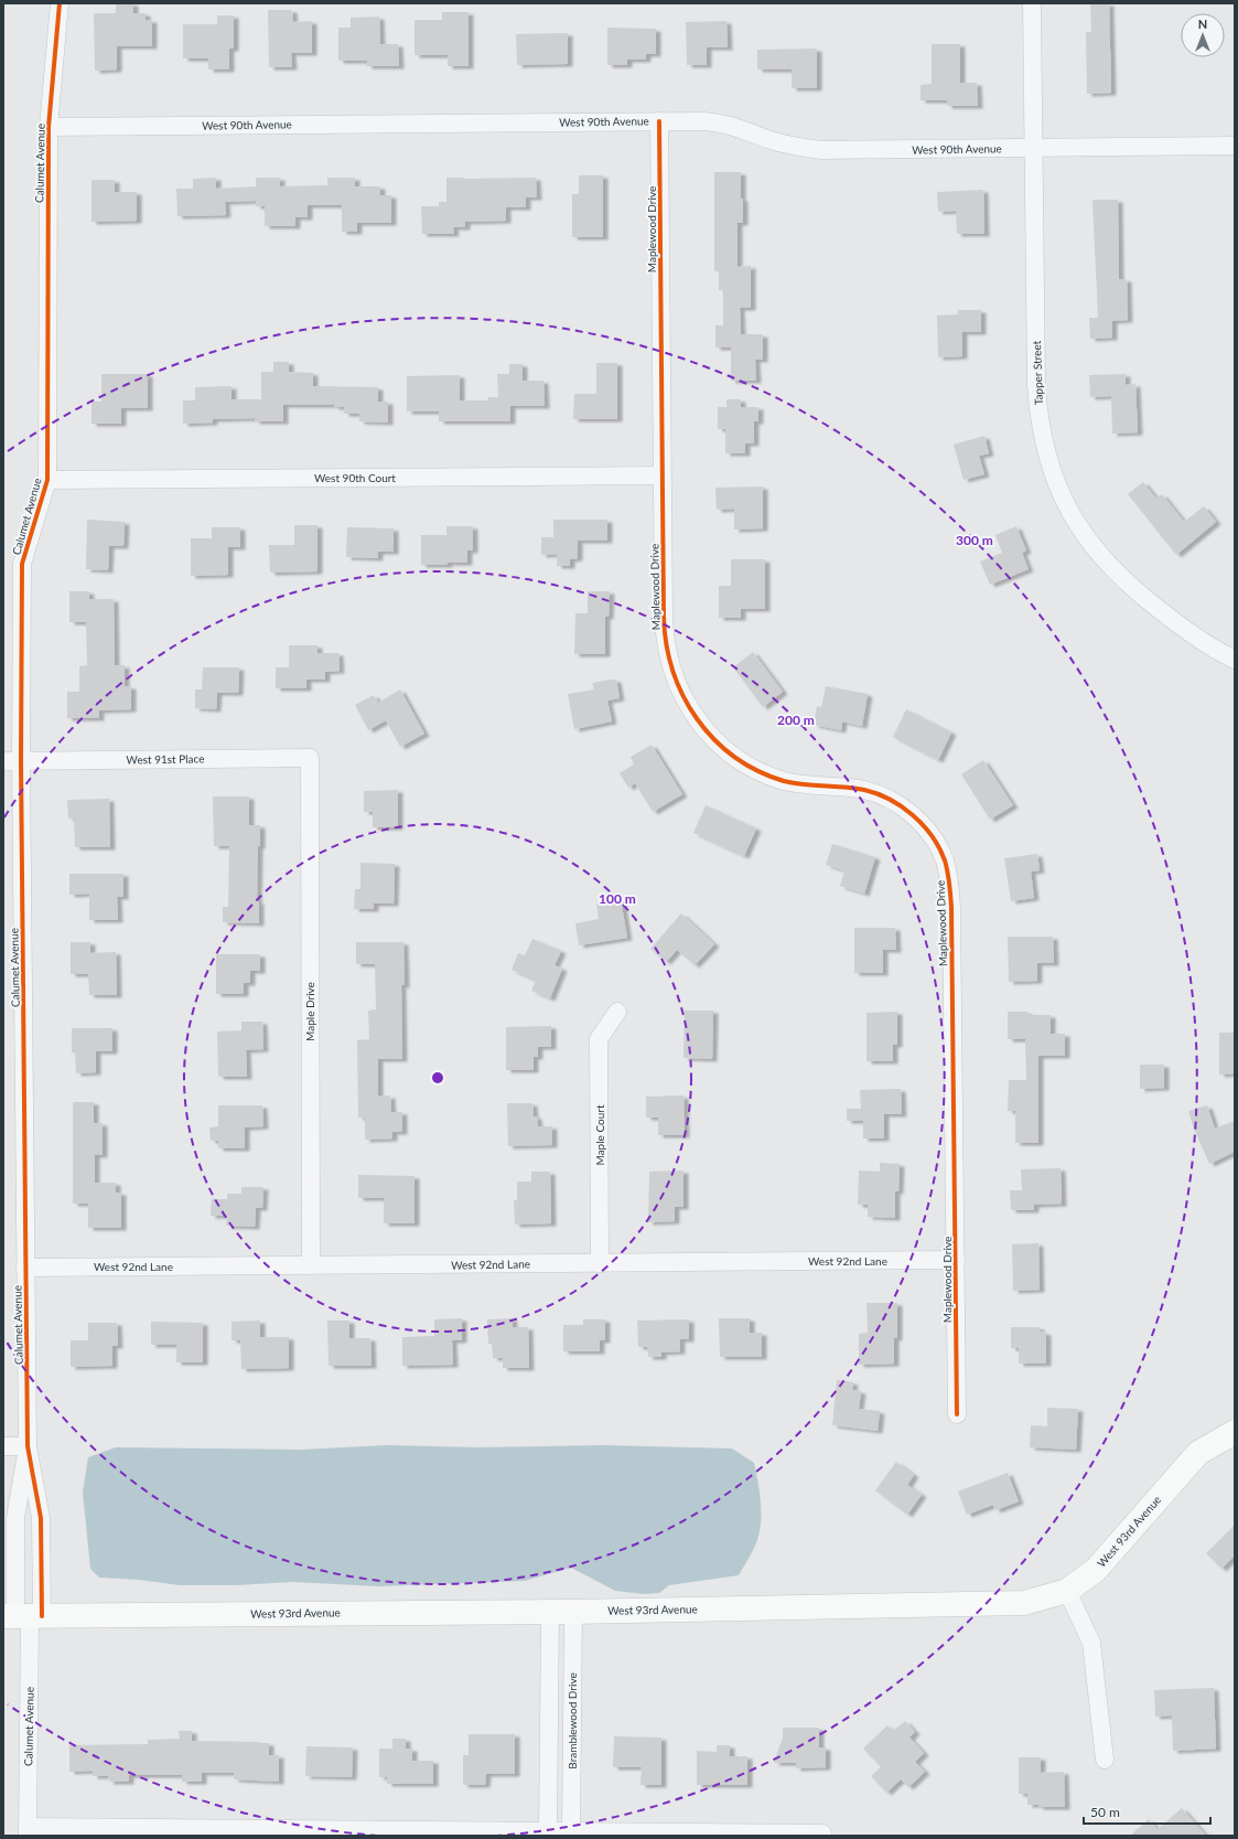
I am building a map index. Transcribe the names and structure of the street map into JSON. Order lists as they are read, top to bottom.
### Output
{
  "streets": {
    "street": [
      "West 90th Avenue",
      "Calumet Avenue",
      "Maplewood Drive",
      "Tapper Street",
      "West 90th Court",
      "West 91st Place",
      "Maple Drive",
      "Maple Court",
      "West 92nd Lane",
      "West 93rd Avenue",
      "Bramblewood Drive"
    ]
  },
  "crossings": [
    ["West 90th Avenue", "Calumet Avenue"],
    ["West 90th Avenue", "Maplewood Drive"],
    ["West 90th Avenue", "Tapper Street"],
    ["Calumet Avenue", "West 90th Court"],
    ["Calumet Avenue", "West 91st Place"],
    ["Calumet Avenue", "West 92nd Lane"],
    ["Calumet Avenue", "West 93rd Avenue"],
    ["Maplewood Drive", "West 90th Court"],
    ["Maplewood Drive", "West 92nd Lane"],
    ["West 91st Place", "Maple Drive"],
    ["Maple Drive", "West 92nd Lane"],
    ["Maple Court", "West 92nd Lane"],
    ["West 93rd Avenue", "Bramblewood Drive"]
  ],
  "scale_bar": "50 m",
  "north": "top",
  "rings": ["300 m", "200 m", "100 m"]
}
